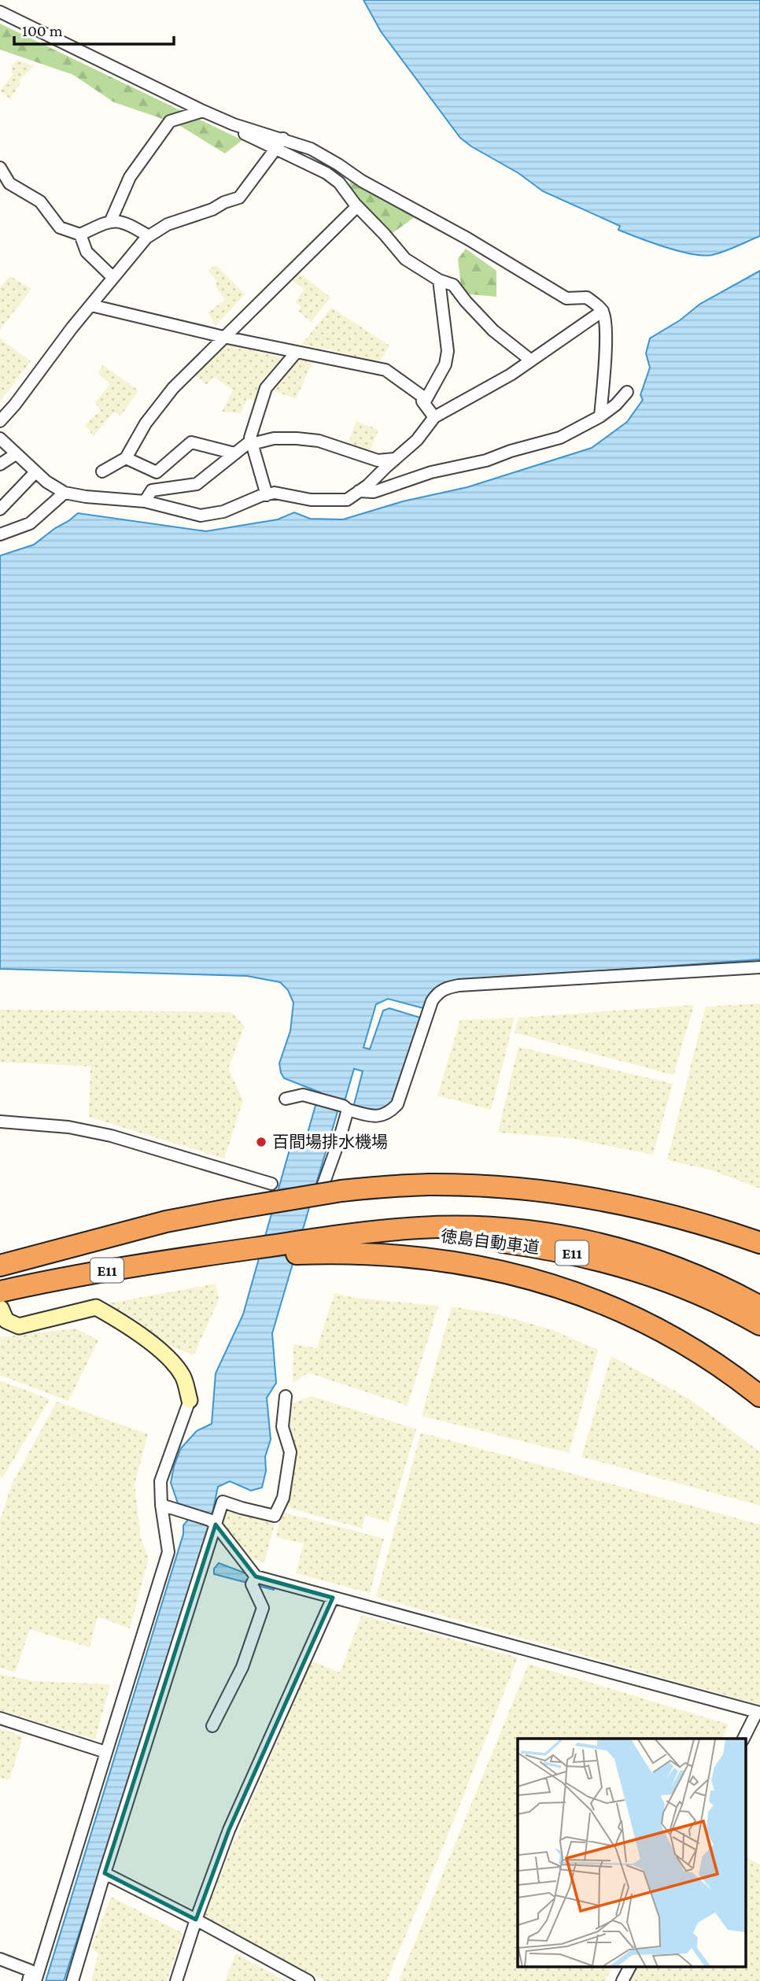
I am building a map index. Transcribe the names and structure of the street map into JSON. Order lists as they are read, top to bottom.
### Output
{
  "streets": {
    "highway": ["徳島自動車道", "E11"]
  },
  "places": ["百間場排水機場"],
  "scale_bar": "100 m"
}
